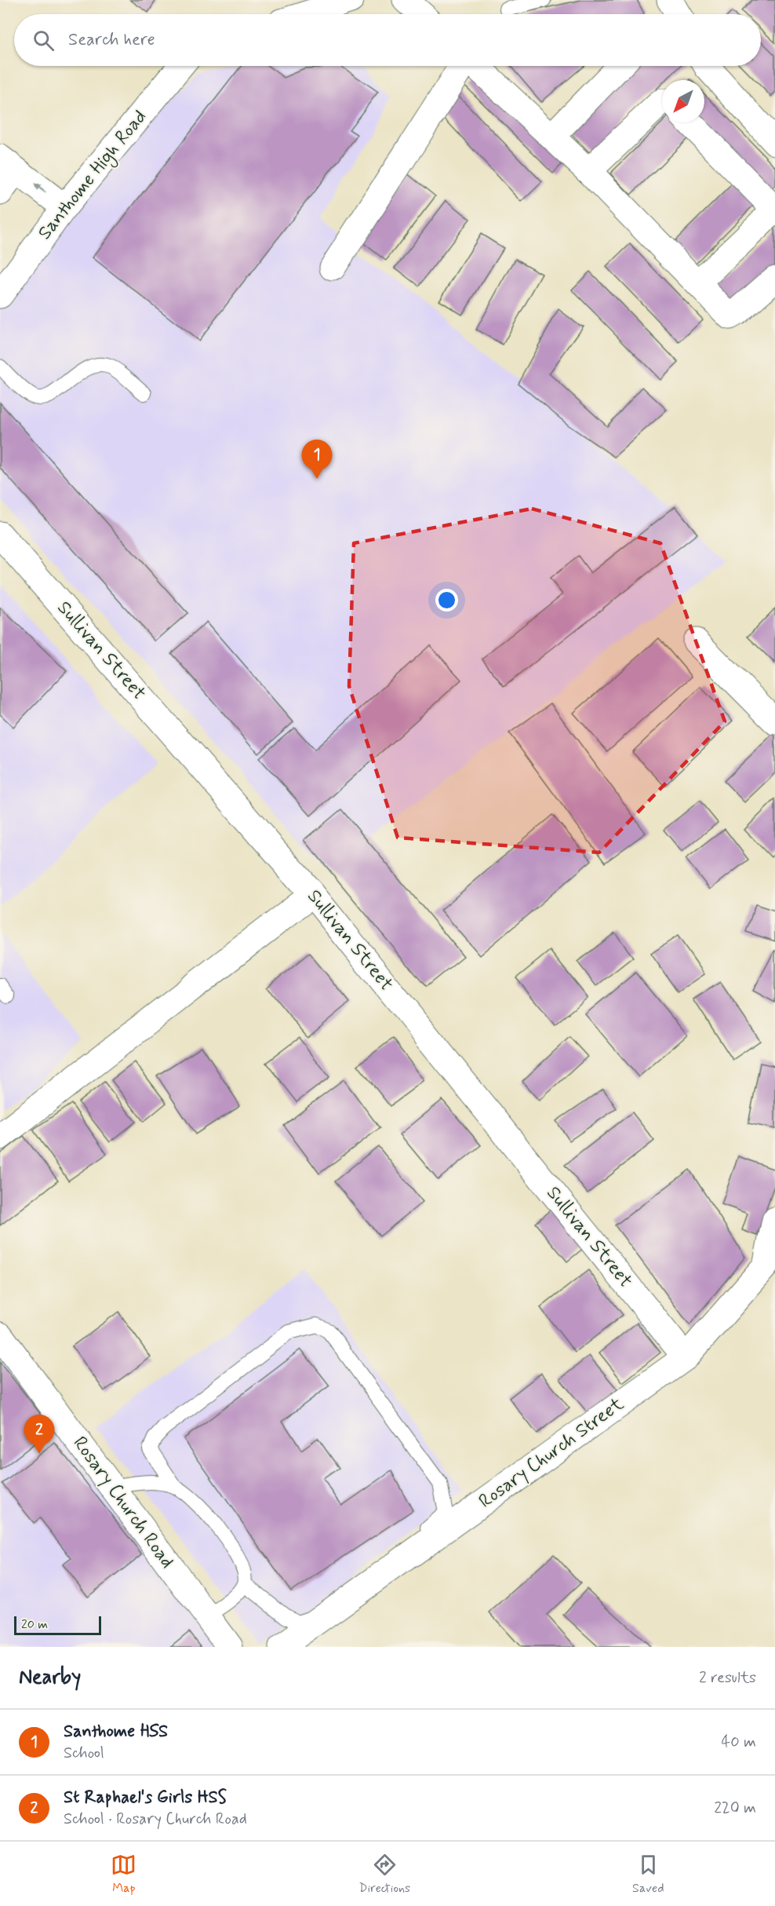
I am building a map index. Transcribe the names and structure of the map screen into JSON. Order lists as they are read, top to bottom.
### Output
{
  "streets": {
    "street": [
      "Santhome High Road",
      "Sullivan Street",
      "Rosary Church Street",
      "Rosary Church Road"
    ]
  },
  "crossings": [
    ["Sullivan Street", "Rosary Church Street"]
  ],
  "scale_bar": "20 m",
  "north": "bottom left",
  "page": {
    "search": "Search here",
    "pins": ["1", "2"],
    "scale": "20 m",
    "heading": ["Nearby", "2 results"],
    "list": [
      {
        "mark": "1",
        "name": "Santhome HSS",
        "note": "School",
        "value": "40 m"
      },
      {
        "mark": "2",
        "name": "St Raphael's Girls HSS",
        "note": "School · Rosary Church Road",
        "value": "220 m"
      }
    ],
    "nav": ["Map", "Directions", "Saved"]
  }
}
